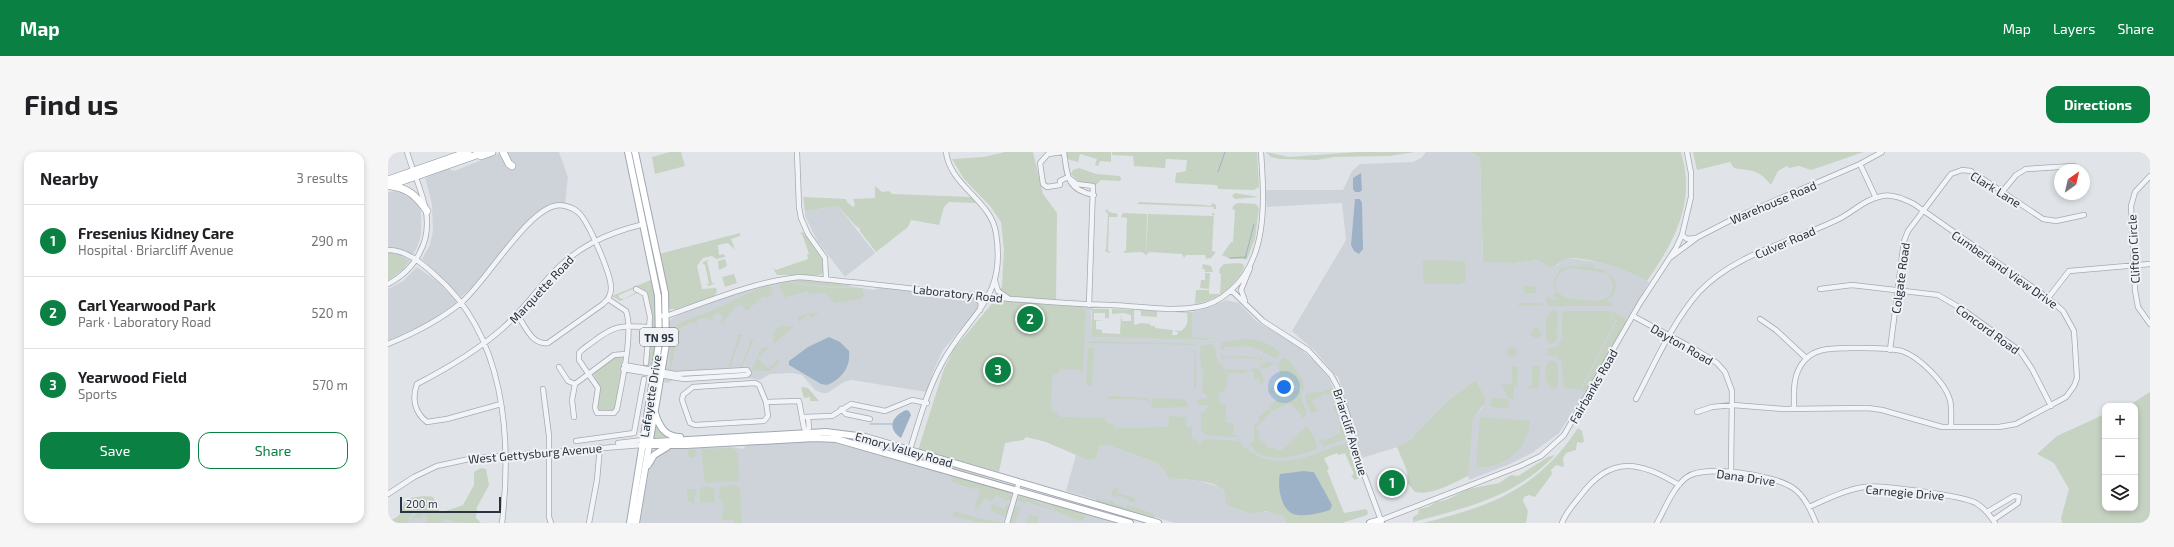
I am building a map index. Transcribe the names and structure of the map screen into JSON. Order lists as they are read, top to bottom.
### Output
{
  "streets": {
    "main road": ["TN 95", "Lafayette Drive", "Emory Valley Road"],
    "street": [
      "Clark Lane",
      "Warehouse Road",
      "Culver Road",
      "Clifton Circle",
      "Cumberland View Drive",
      "Colgate Road",
      "Marquette Road",
      "Laboratory Road",
      "Concord Road",
      "Dayton Road",
      "Fairbanks Road",
      "Briarcliff Avenue",
      "West Gettysburg Avenue",
      "Dana Drive",
      "Carnegie Drive"
    ]
  },
  "crossings": [
    ["Clark Lane", "Culver Road"],
    ["Clark Lane", "Cumberland View Drive"],
    ["Clark Lane", "Colgate Road"],
    ["Warehouse Road", "Fairbanks Road"],
    ["Culver Road", "Cumberland View Drive"],
    ["Culver Road", "Colgate Road"],
    ["Culver Road", "Dayton Road"],
    ["Cumberland View Drive", "Colgate Road"],
    ["Cumberland View Drive", "Concord Road"],
    ["Cumberland View Drive", "Dayton Road"],
    ["Colgate Road", "Concord Road"],
    ["Marquette Road", "Lafayette Drive"],
    ["Laboratory Road", "Lafayette Drive"],
    ["Laboratory Road", "Briarcliff Avenue"],
    ["Dayton Road", "Fairbanks Road"],
    ["Dayton Road", "Dana Drive"],
    ["Fairbanks Road", "Briarcliff Avenue"],
    ["Lafayette Drive", "Emory Valley Road"],
    ["Lafayette Drive", "West Gettysburg Avenue"],
    ["Emory Valley Road", "West Gettysburg Avenue"],
    ["Dana Drive", "Carnegie Drive"]
  ],
  "scale_bar": "200 m",
  "north": "top right",
  "page": {
    "header": "Map",
    "nav": ["Map", "Layers", "Share"],
    "buttons": [
      "Directions",
      ["Save", "Share"]
    ],
    "title": "Find us",
    "heading": ["Nearby", "3 results"],
    "list": [
      {
        "mark": "1",
        "name": "Fresenius Kidney Care",
        "note": "Hospital · Briarcliff Avenue",
        "value": "290 m"
      },
      {
        "mark": "2",
        "name": "Carl Yearwood Park",
        "note": "Park · Laboratory Road",
        "value": "520 m"
      },
      {
        "mark": "3",
        "name": "Yearwood Field",
        "note": "Sports",
        "value": "570 m"
      }
    ],
    "pins": ["2", "3", "1"],
    "map_buttons": ["+", "−"],
    "scale": "200 m"
  }
}
